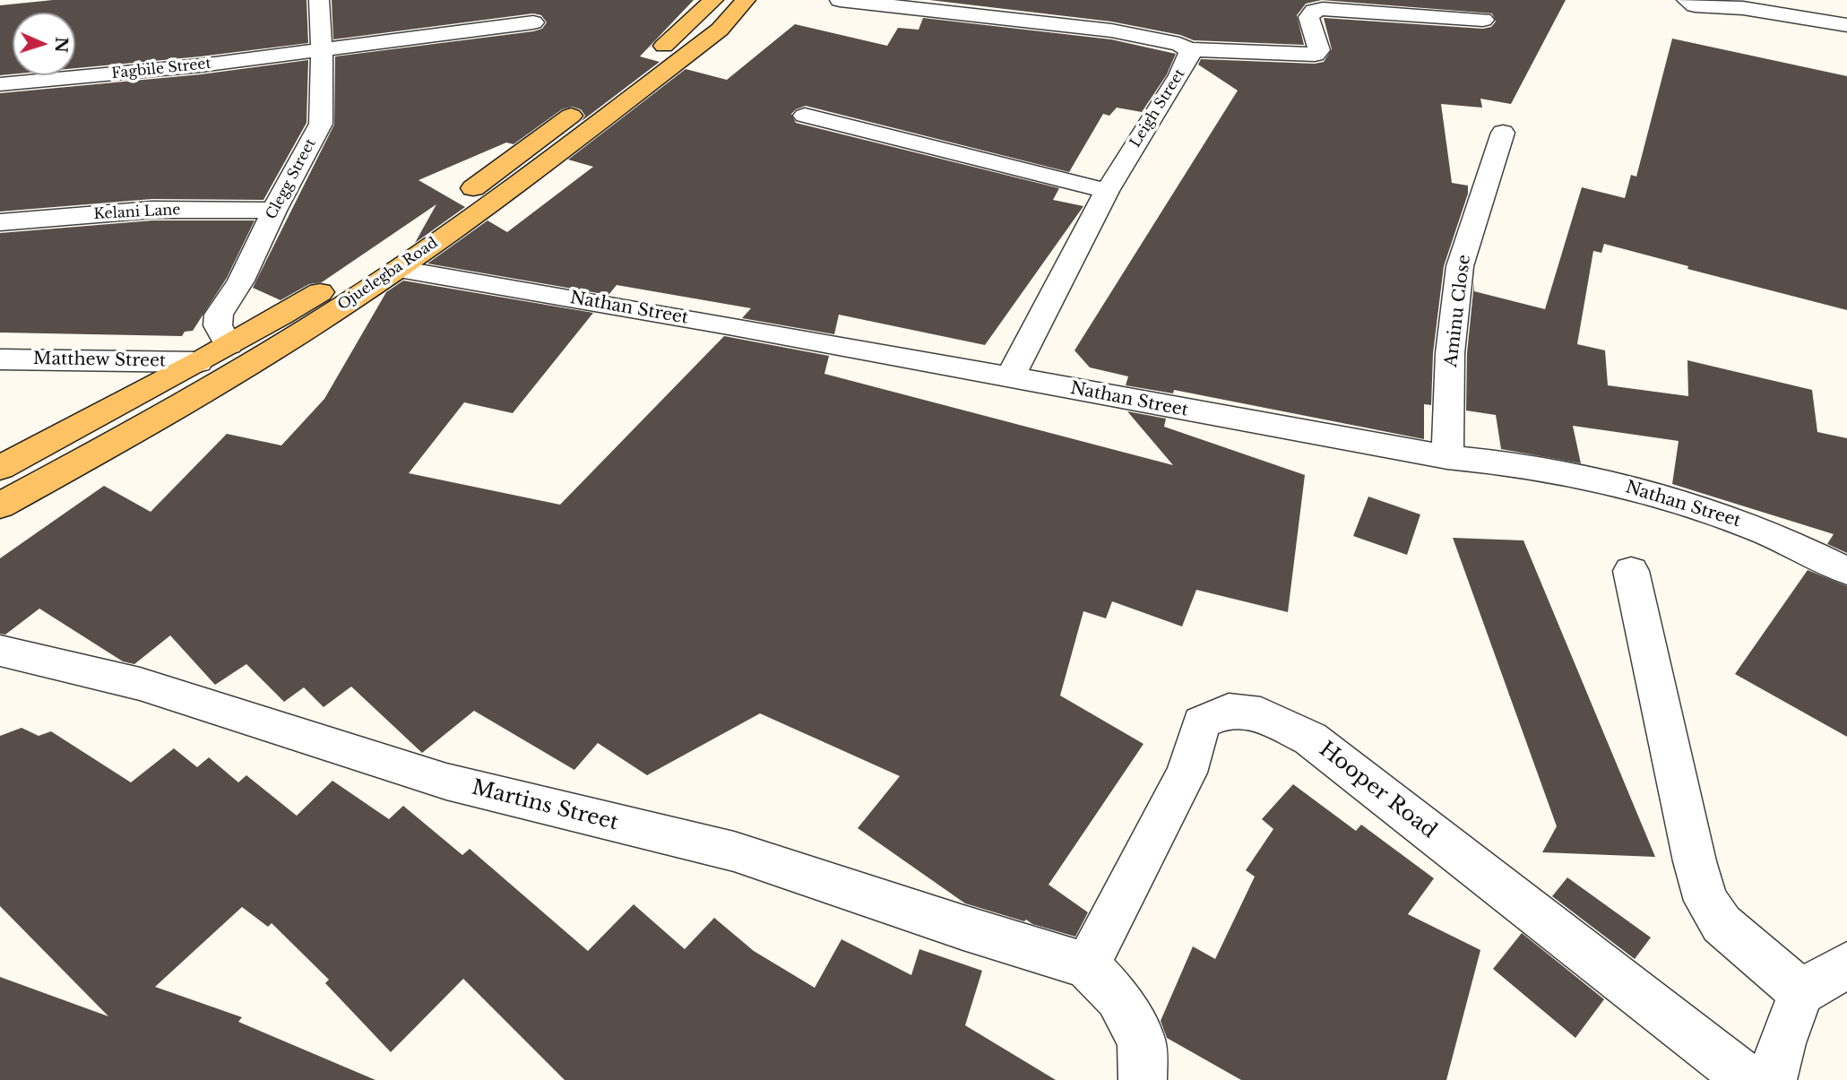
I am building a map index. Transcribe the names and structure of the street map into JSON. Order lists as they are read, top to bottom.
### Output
{
  "streets": {
    "main road": ["Ojuelegba Road"],
    "street": [
      "Fagbile Street",
      "Leigh Street",
      "Clegg Street",
      "Kelani Lane",
      "Nathan Street",
      "Aminu Close",
      "Matthew Street",
      "Hooper Road",
      "Martins Street"
    ]
  },
  "crossings": [
    ["Fagbile Street", "Clegg Street"],
    ["Leigh Street", "Nathan Street"],
    ["Clegg Street", "Kelani Lane"],
    ["Clegg Street", "Ojuelegba Road"],
    ["Ojuelegba Road", "Nathan Street"],
    ["Ojuelegba Road", "Matthew Street"],
    ["Nathan Street", "Aminu Close"],
    ["Hooper Road", "Martins Street"]
  ],
  "north": "right"
}
